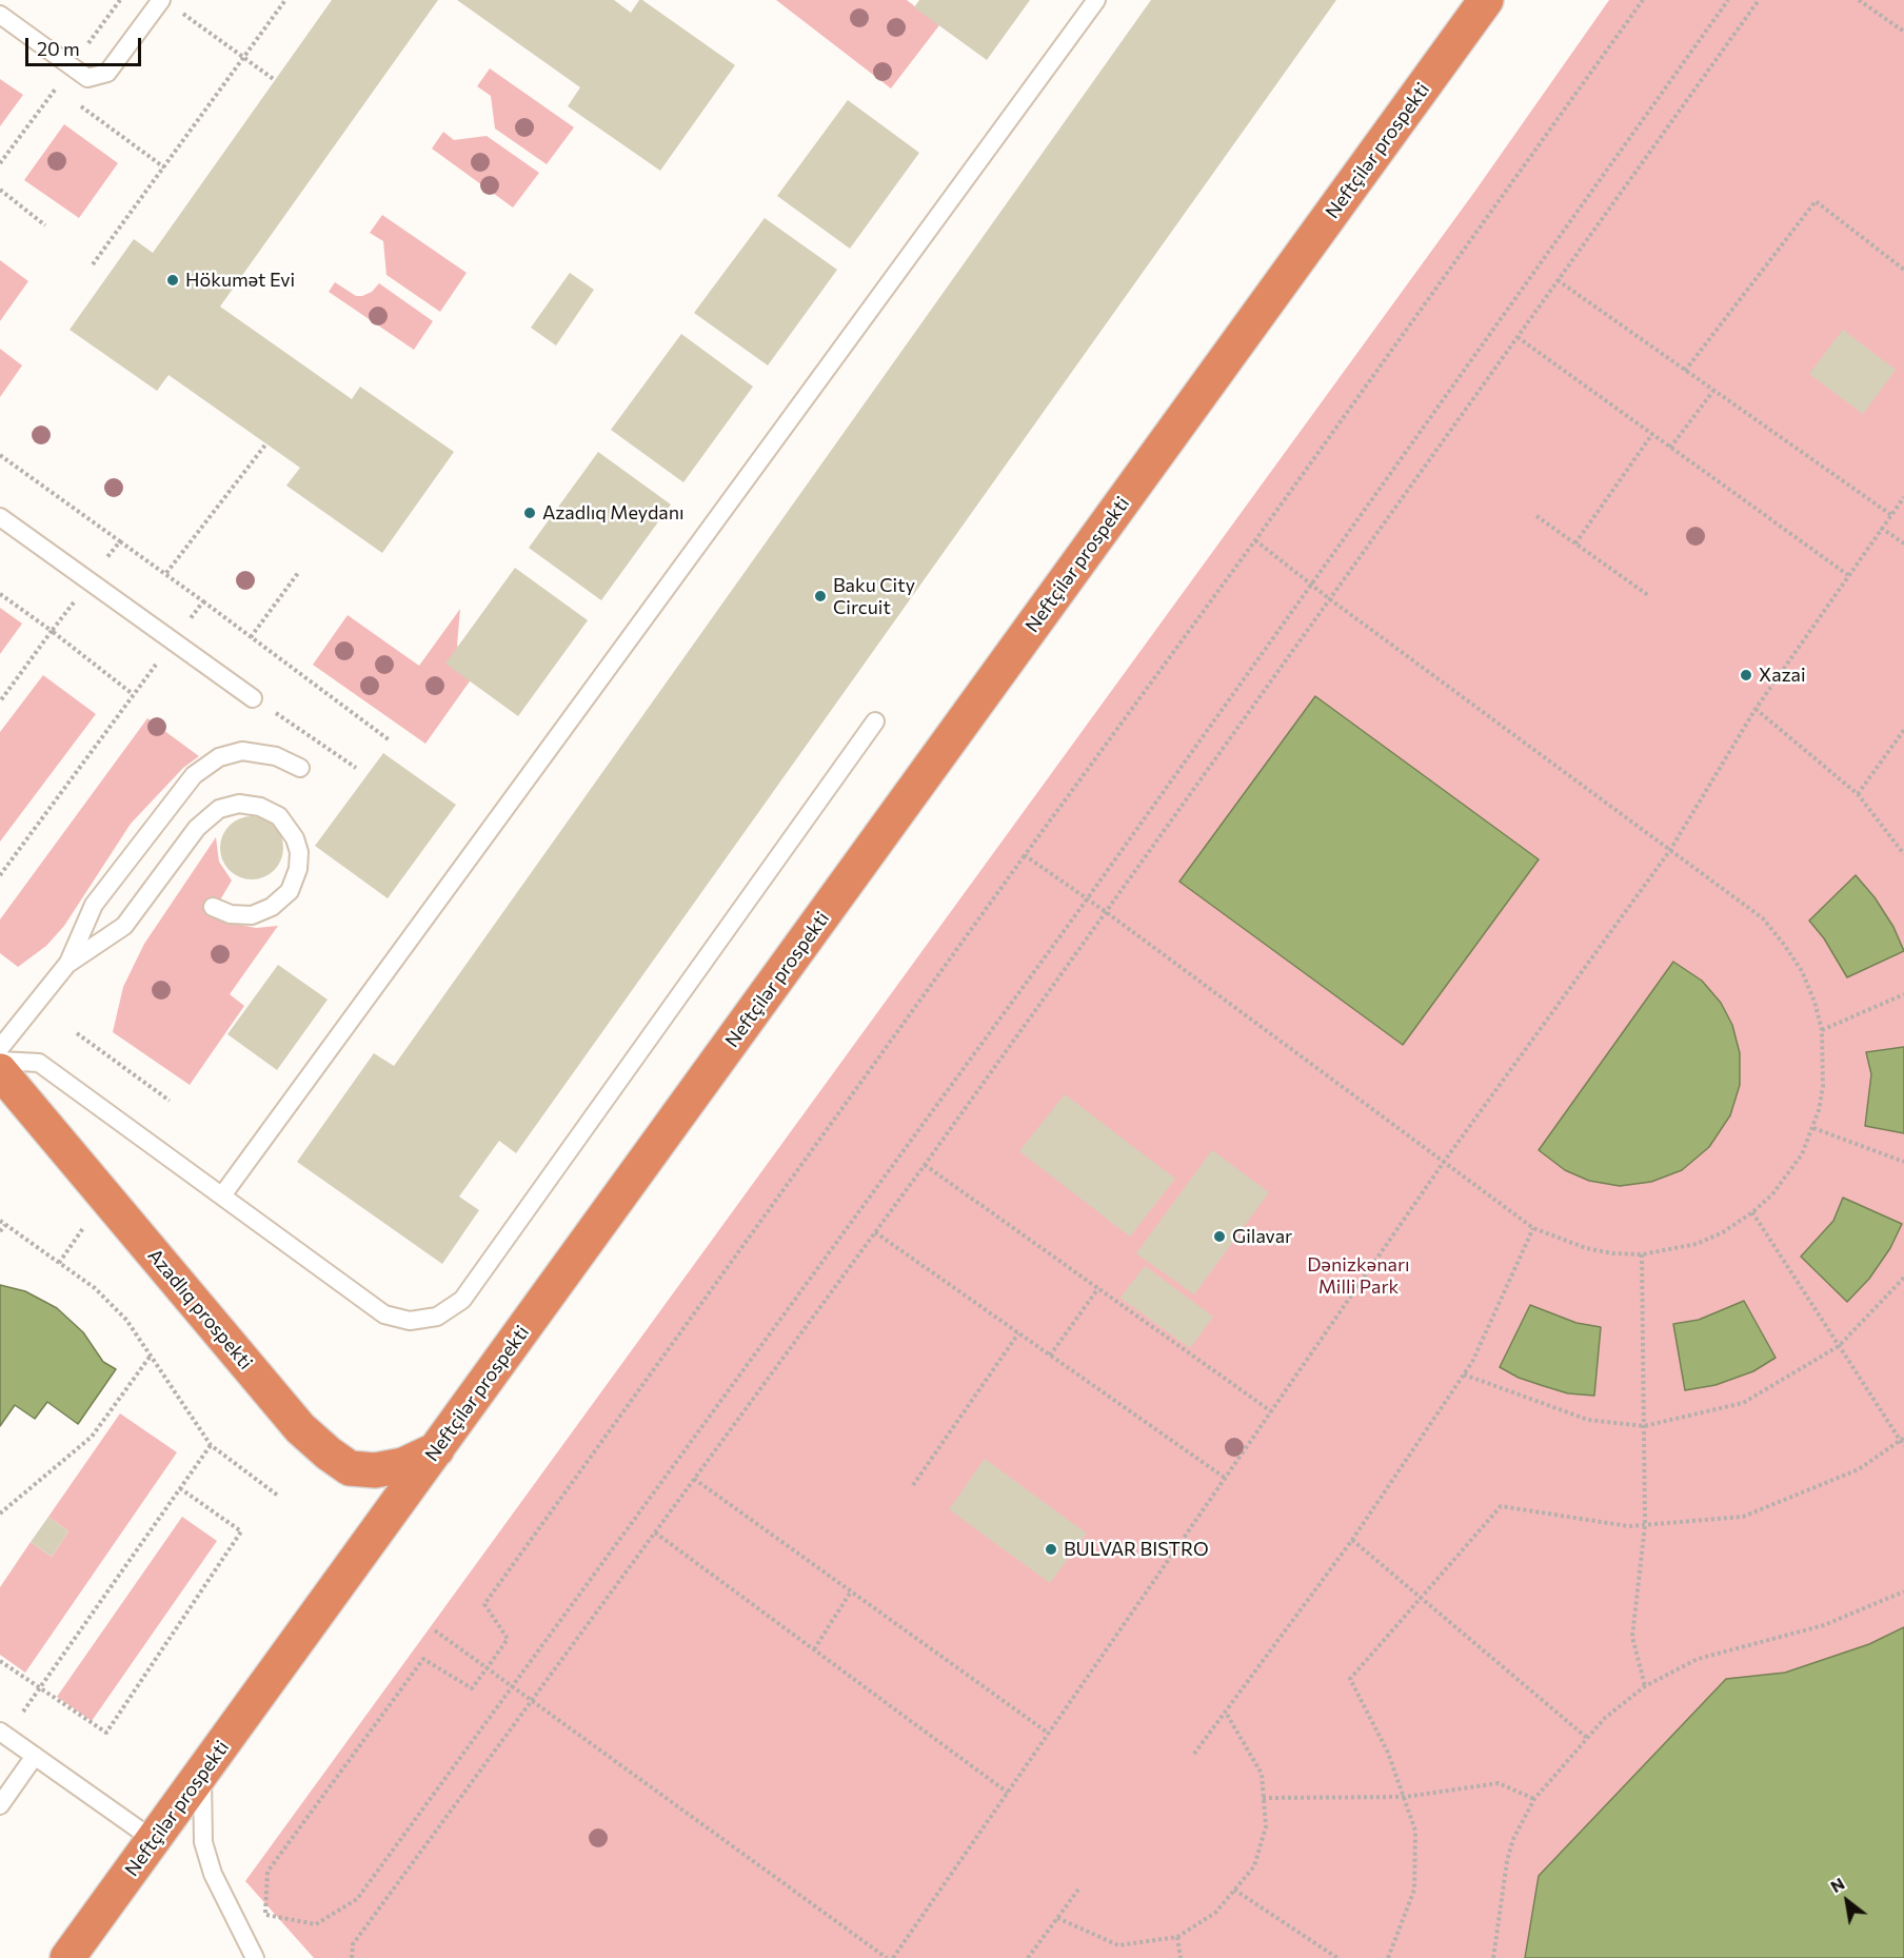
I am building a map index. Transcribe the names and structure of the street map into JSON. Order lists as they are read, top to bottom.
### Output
{
  "streets": {
    "highway": ["Neftçilər prospekti", "Azadlıq prospekti"]
  },
  "crossings": [
    ["Neftçilər prospekti", "Azadlıq prospekti"]
  ],
  "parks": ["Dənizkənarı Milli Park"],
  "places": [
    "Hökumət Evi",
    "Azadlıq Meydanı",
    "Baku City Circuit",
    "Xazai",
    "Gilavar",
    "BULVAR BISTRO"
  ],
  "scale_bar": "20 m",
  "north": "top left"
}
